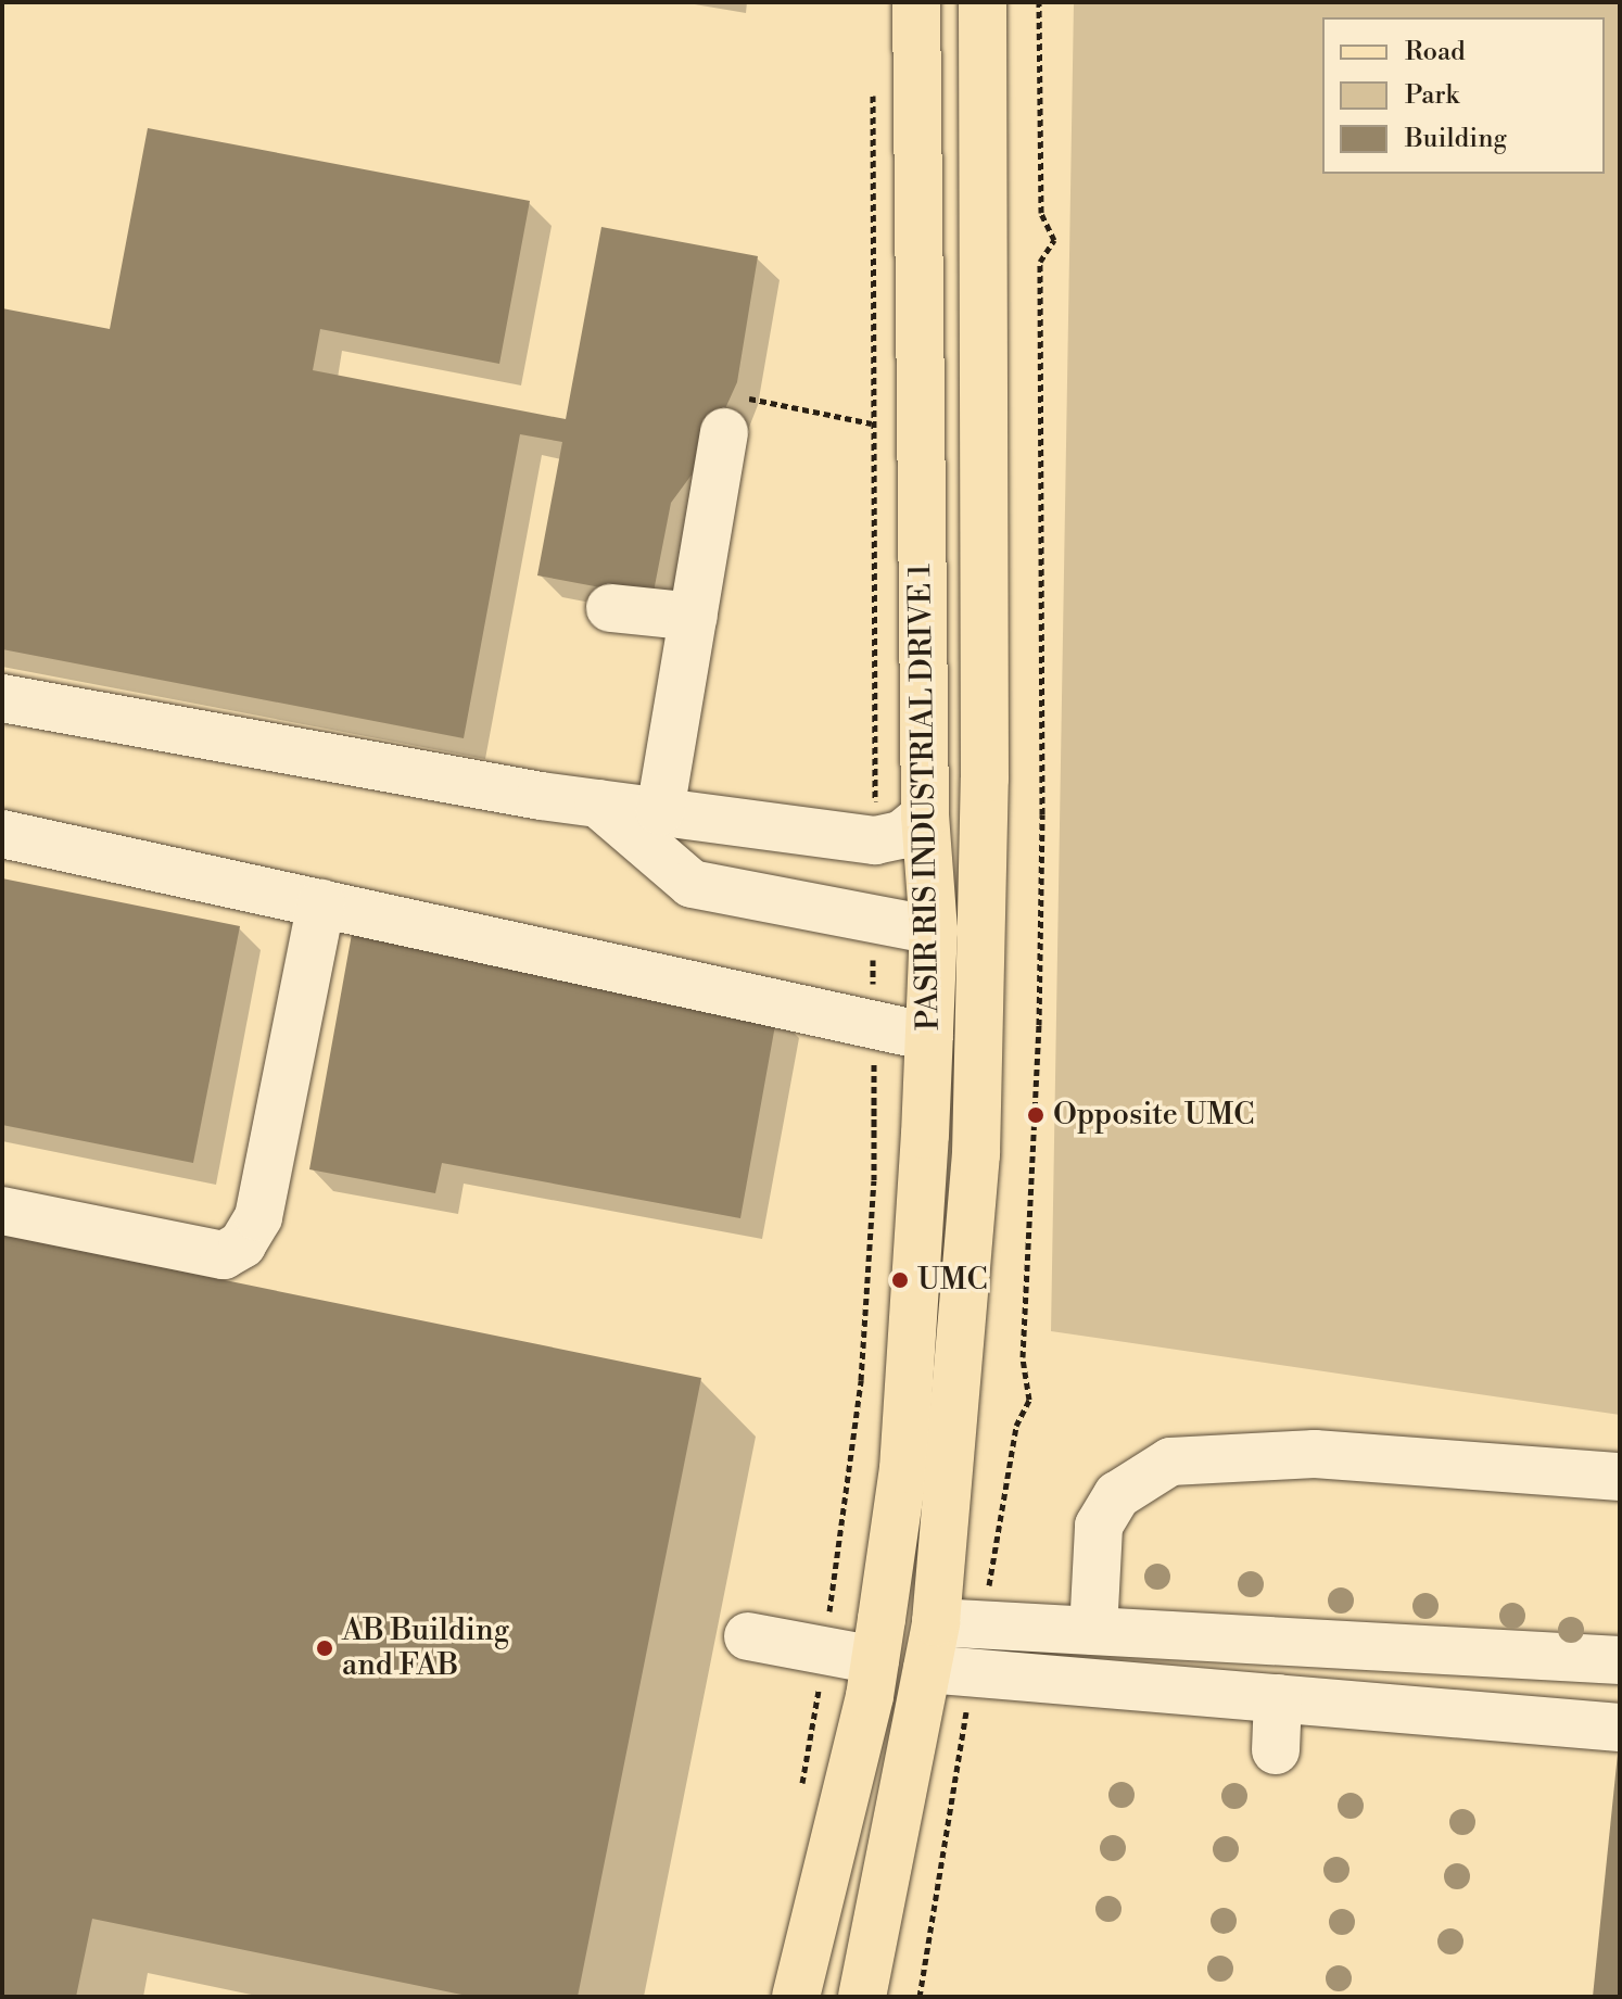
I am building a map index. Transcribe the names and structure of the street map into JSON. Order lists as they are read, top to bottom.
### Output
{
  "streets": {
    "main road": ["PASIR RIS INDUSTRIAL DRIVE 1"]
  },
  "places": ["Opposite UMC", "UMC", "AB Building and FAB"],
  "legend": ["Road", "Park", "Building"]
}
